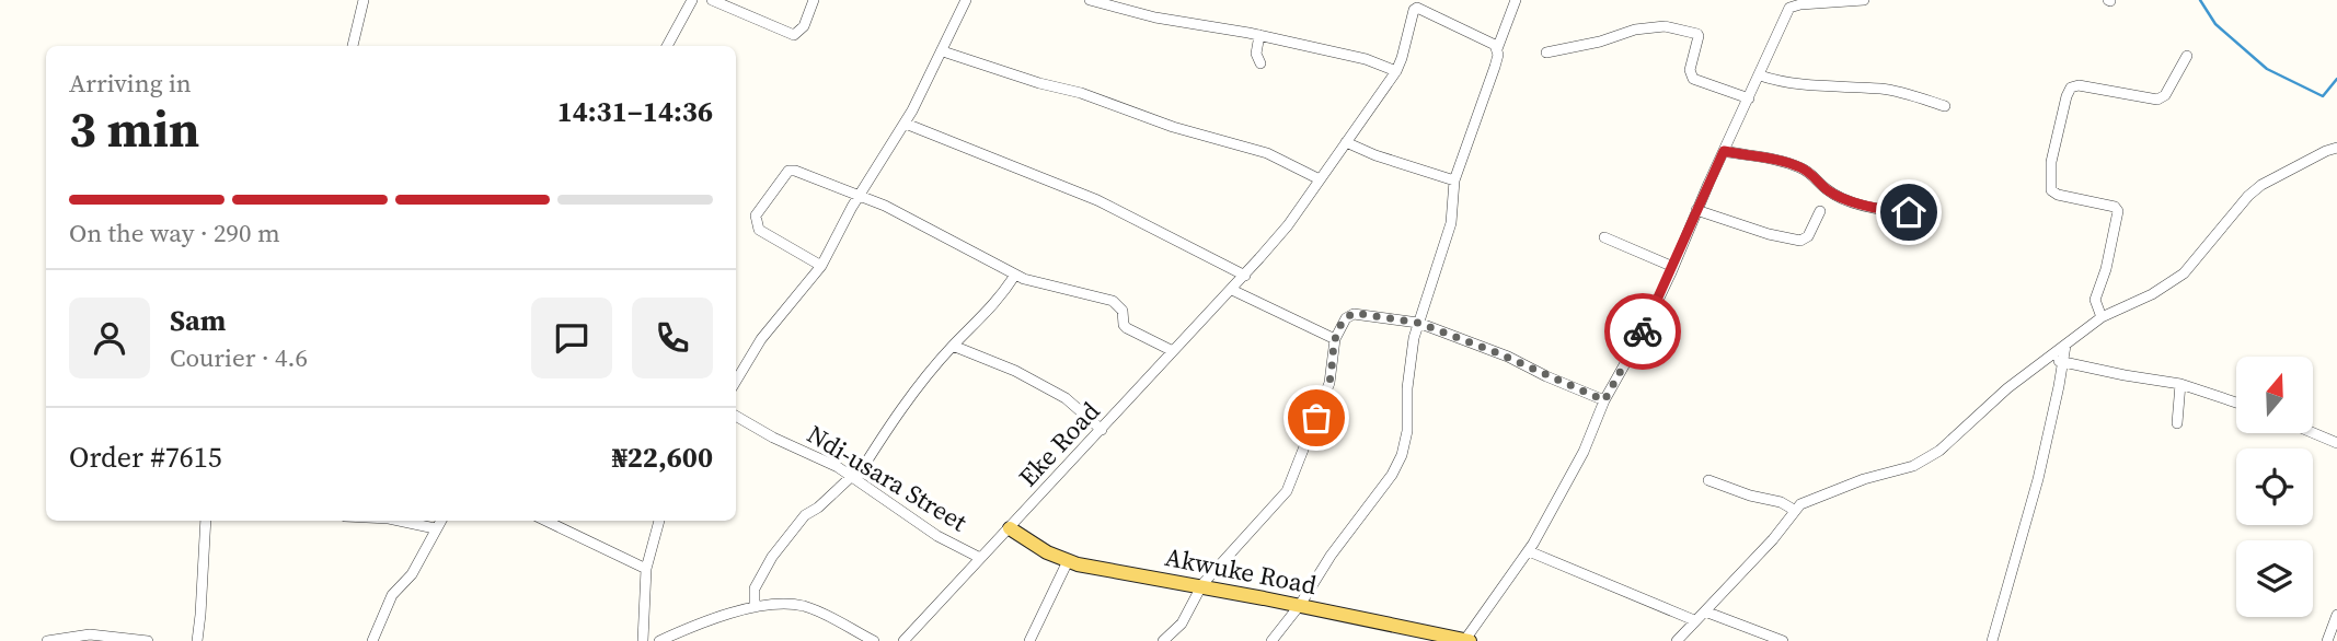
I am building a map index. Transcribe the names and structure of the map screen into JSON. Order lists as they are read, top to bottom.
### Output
{
  "streets": {
    "main road": ["Akwuke Road"],
    "street": ["Eke Road", "Ndi-usara Street"]
  },
  "crossings": [
    ["Eke Road", "Ndi-usara Street"],
    ["Eke Road", "Akwuke Road"]
  ],
  "north": "top",
  "page": {
    "heading": ["3 min", "Arriving in", "14:31–14:36"],
    "panel": [
      "Sam",
      "Courier · 4.6",
      "Order #7615",
      "₦22,600"
    ],
    "bar": "On the way · 290 m"
  }
}
